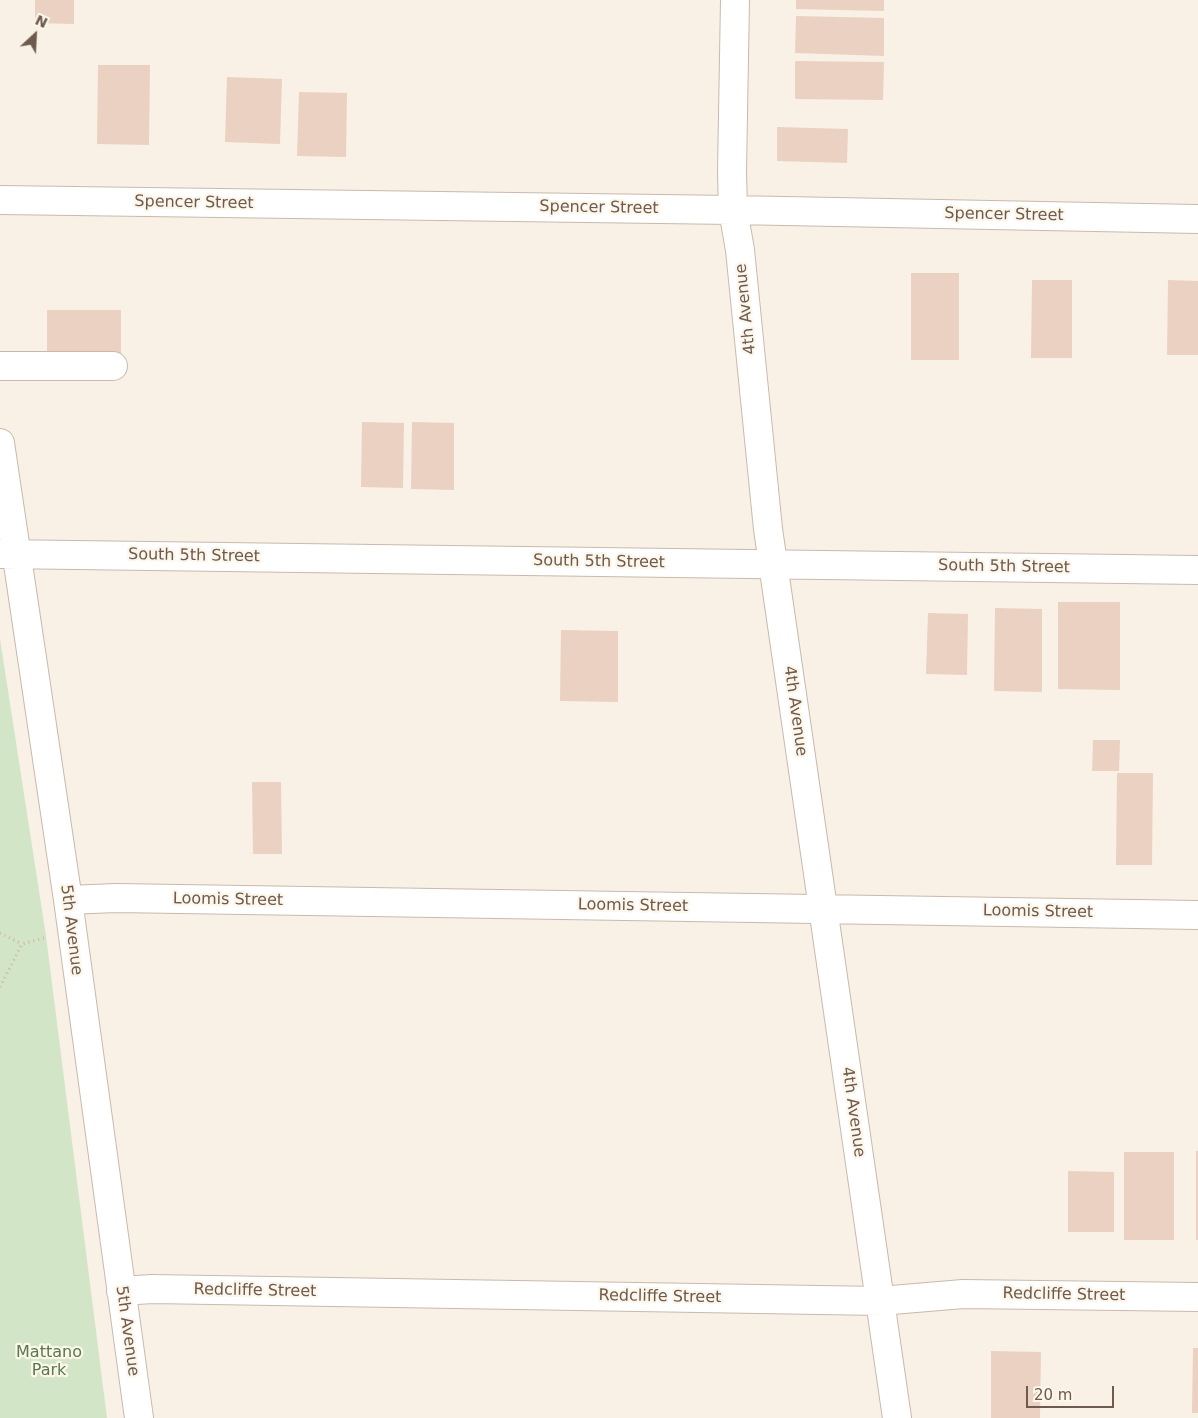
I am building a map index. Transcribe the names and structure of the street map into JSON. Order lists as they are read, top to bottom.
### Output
{
  "streets": {
    "street": [
      "Spencer Street",
      "4th Avenue",
      "South 5th Street",
      "Loomis Street",
      "5th Avenue",
      "Redcliffe Street"
    ]
  },
  "crossings": [
    ["Spencer Street", "4th Avenue"],
    ["4th Avenue", "South 5th Street"],
    ["4th Avenue", "Loomis Street"],
    ["4th Avenue", "Redcliffe Street"],
    ["South 5th Street", "5th Avenue"],
    ["Loomis Street", "5th Avenue"],
    ["5th Avenue", "Redcliffe Street"]
  ],
  "parks": ["Mattano Park"],
  "scale_bar": "20 m",
  "north": "top right"
}
